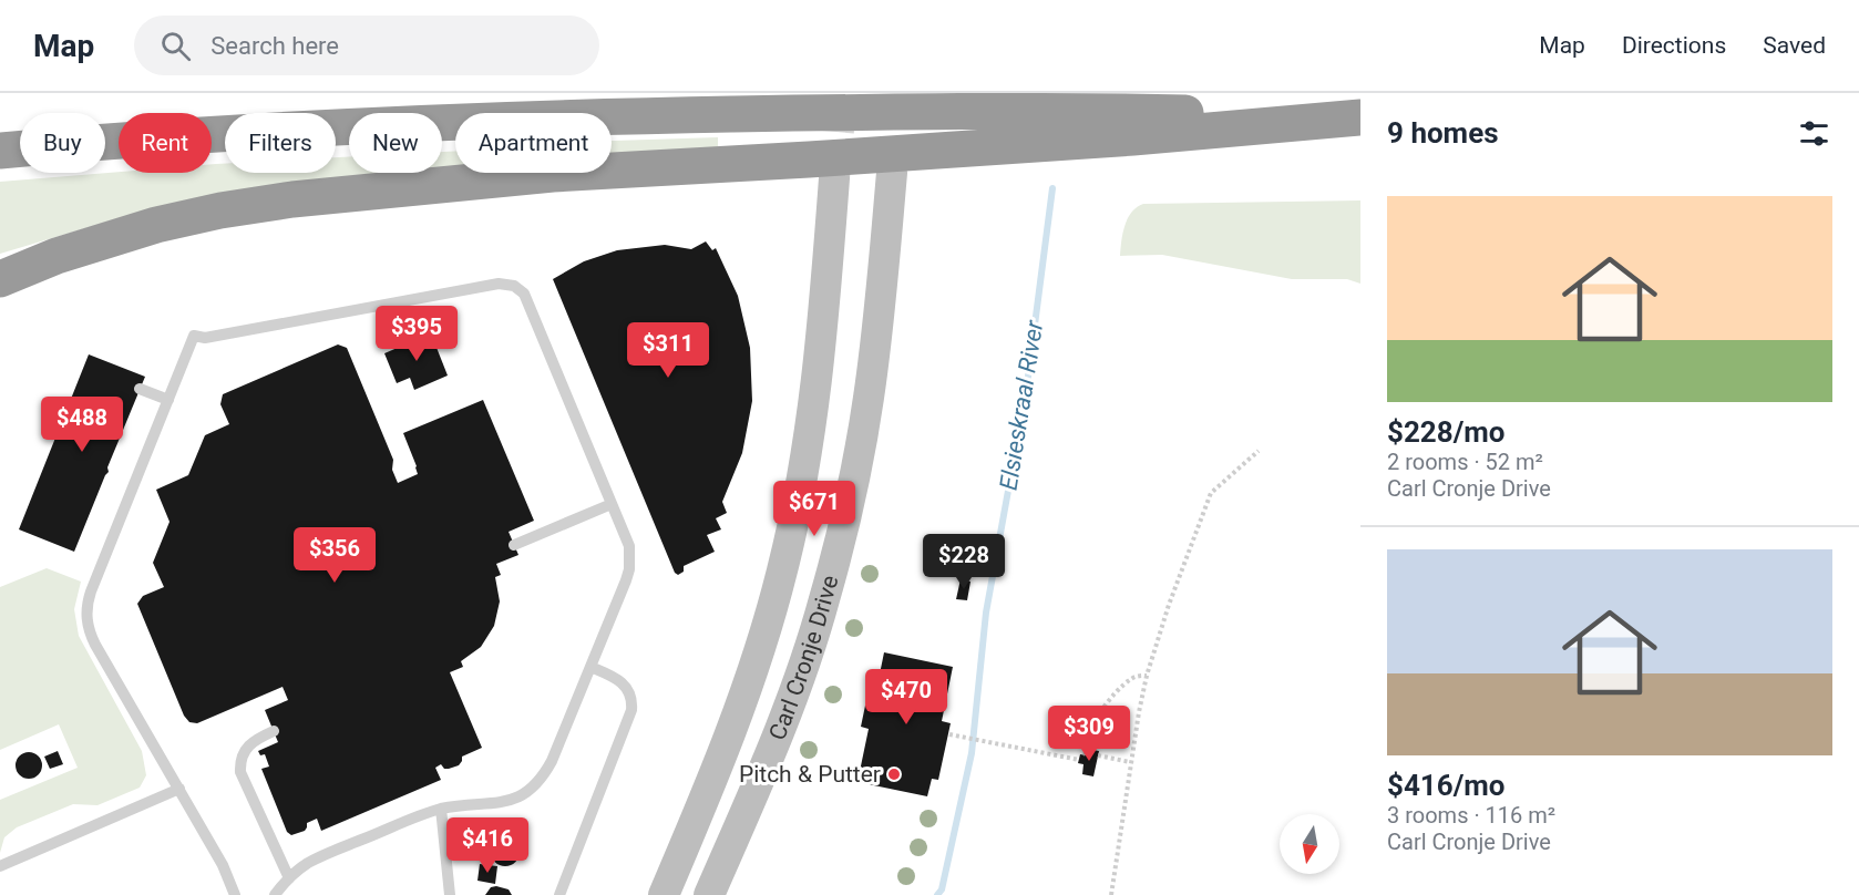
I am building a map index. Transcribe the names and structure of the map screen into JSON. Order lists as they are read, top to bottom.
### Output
{
  "streets": {
    "main road": ["Carl Cronje Drive"]
  },
  "water": ["Elsieskraal River"],
  "places": ["Pitch & Putter"],
  "north": "bottom",
  "page": {
    "header": "Map",
    "search": "Search here",
    "nav": ["Map", "Directions", "Saved"],
    "heading": "9 homes",
    "chip": [
      "Buy",
      "Rent",
      "Filters",
      "New",
      "Apartment"
    ],
    "list": [
      {
        "name": "$228/mo",
        "note": "2 rooms · 52 m² · Carl Cronje Drive"
      },
      {
        "name": "$416/mo",
        "note": "3 rooms · 116 m² · Carl Cronje Drive"
      }
    ],
    "price": [
      "$395",
      "$311",
      "$488",
      "$671",
      "$356",
      "$228",
      "$470",
      "$309",
      "$416"
    ]
  }
}
